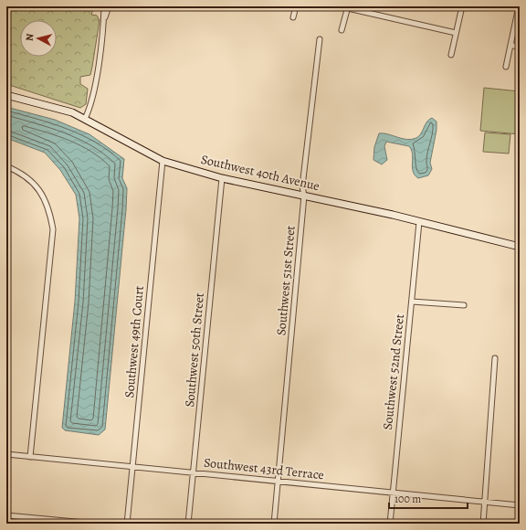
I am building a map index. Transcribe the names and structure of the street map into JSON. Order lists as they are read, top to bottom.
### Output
{
  "streets": {
    "street": [
      "Southwest 40th Avenue",
      "Southwest 51st Street",
      "Southwest 49th Court",
      "Southwest 50th Street",
      "Southwest 52nd Street",
      "Southwest 43rd Terrace"
    ]
  },
  "crossings": [
    ["Southwest 40th Avenue", "Southwest 51st Street"],
    ["Southwest 40th Avenue", "Southwest 49th Court"],
    ["Southwest 40th Avenue", "Southwest 50th Street"],
    ["Southwest 40th Avenue", "Southwest 52nd Street"],
    ["Southwest 51st Street", "Southwest 43rd Terrace"],
    ["Southwest 49th Court", "Southwest 43rd Terrace"],
    ["Southwest 50th Street", "Southwest 43rd Terrace"],
    ["Southwest 52nd Street", "Southwest 43rd Terrace"]
  ],
  "scale_bar": "100 m",
  "north": "left"
}
